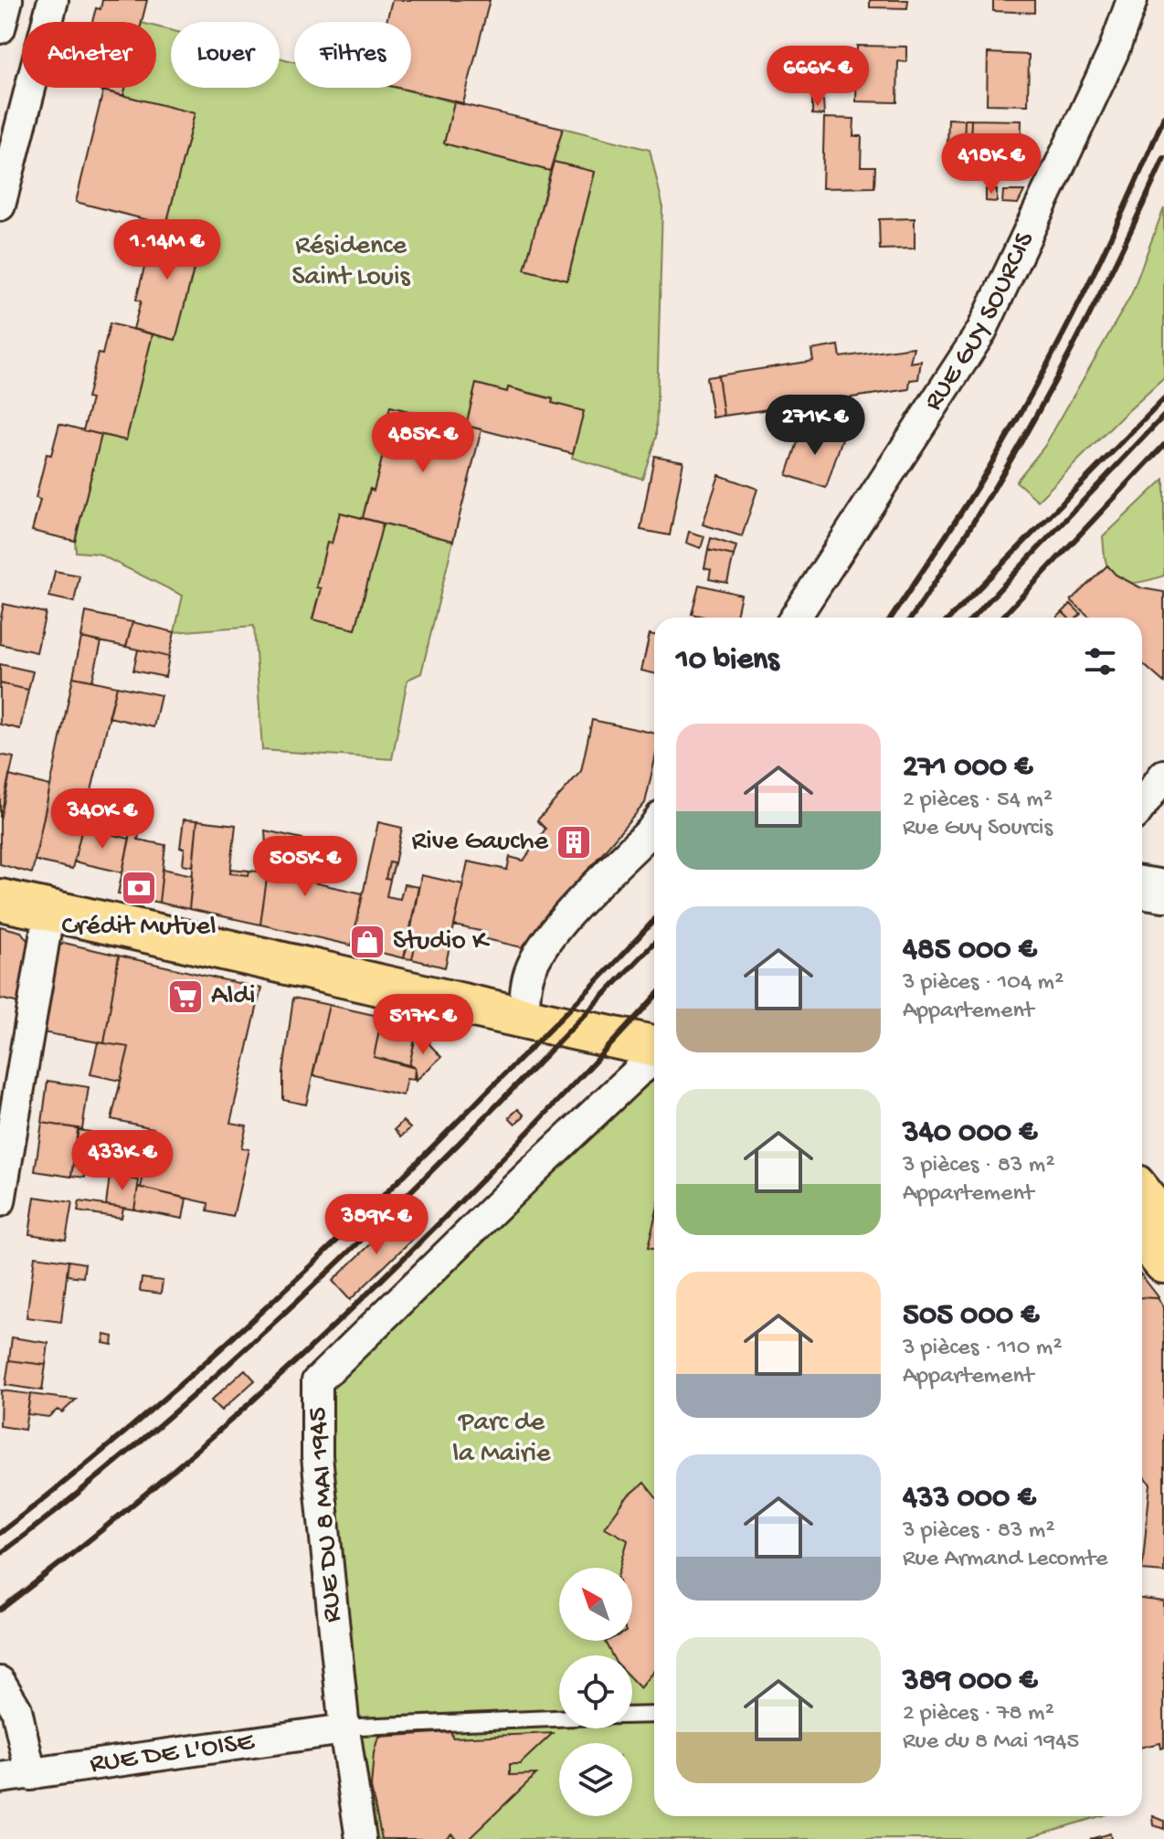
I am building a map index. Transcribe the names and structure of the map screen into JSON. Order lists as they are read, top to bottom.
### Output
{
  "streets": {
    "street": ["RUE GUY SOURCIS", "RUE DU 8 MAI 1945", "RUE DE L'OISE"]
  },
  "crossings": [
    ["RUE DU 8 MAI 1945", "RUE DE L'OISE"]
  ],
  "parks": ["Résidence Saint Louis", "Parc de la Mairie"],
  "places": {
    "building": ["Rive Gauche"],
    "bank": ["Crédit Mutuel"],
    "shop": ["Studio K"],
    "supermarket": ["Aldi"]
  },
  "north": "top left",
  "page": {
    "chip": ["Acheter", "Louer", "Filtres"],
    "price": [
      "666K €",
      "418K €",
      "1.14M €",
      "271K €",
      "485K €",
      "340K €",
      "505K €",
      "517K €",
      "433K €",
      "389K €"
    ],
    "heading": "10 biens",
    "list": [
      {
        "name": "271 000 €",
        "note": "2 pièces · 54 m² · Rue Guy Sourcis"
      },
      {
        "name": "485 000 €",
        "note": "3 pièces · 104 m² · Appartement"
      },
      {
        "name": "340 000 €",
        "note": "3 pièces · 83 m² · Appartement"
      },
      {
        "name": "505 000 €",
        "note": "3 pièces · 110 m² · Appartement"
      },
      {
        "name": "433 000 €",
        "note": "3 pièces · 83 m² · Rue Armand Lecomte"
      },
      {
        "name": "389 000 €",
        "note": "2 pièces · 78 m² · Rue du 8 Mai 1945"
      }
    ]
  }
}
